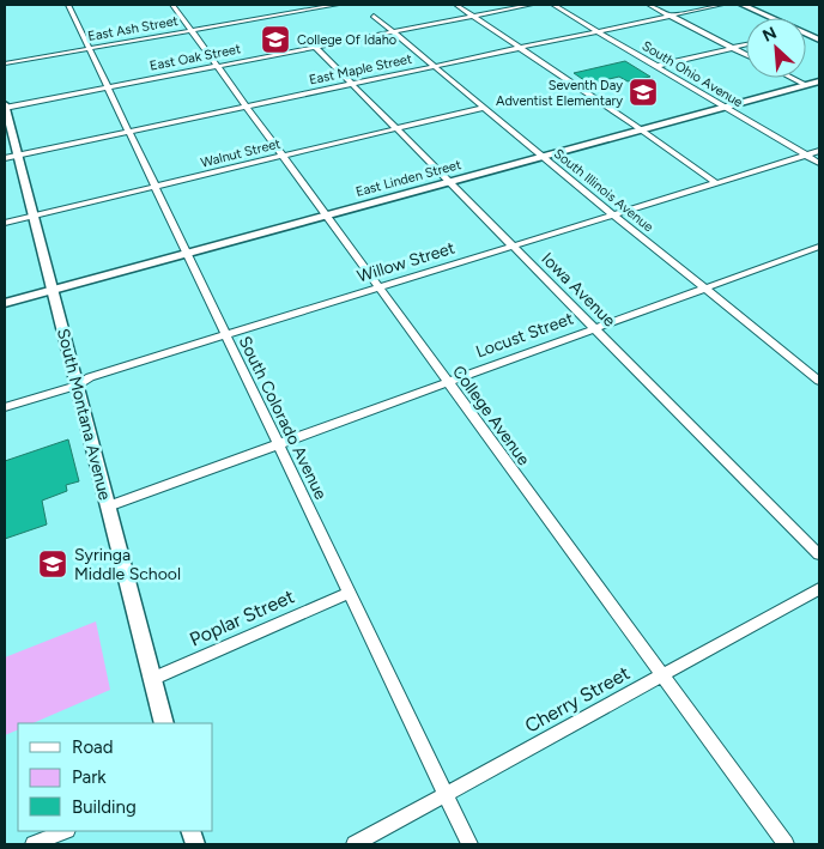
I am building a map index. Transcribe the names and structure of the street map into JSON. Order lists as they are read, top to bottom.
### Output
{
  "streets": {
    "main road": ["East Linden Street"],
    "street": [
      "East Ash Street",
      "East Oak Street",
      "East Maple Street",
      "South Ohio Avenue",
      "Walnut Street",
      "South Illinois Avenue",
      "Willow Street",
      "Iowa Avenue",
      "Locust Street",
      "South Montana Avenue",
      "College Avenue",
      "South Colorado Avenue",
      "Poplar Street",
      "Cherry Street"
    ]
  },
  "crossings": [
    ["East Ash Street", "College Avenue"],
    ["East Ash Street", "South Colorado Avenue"],
    ["East Oak Street", "South Illinois Avenue"],
    ["East Oak Street", "Iowa Avenue"],
    ["East Oak Street", "South Montana Avenue"],
    ["East Oak Street", "College Avenue"],
    ["East Oak Street", "South Colorado Avenue"],
    ["East Maple Street", "South Ohio Avenue"],
    ["East Maple Street", "South Illinois Avenue"],
    ["East Maple Street", "Iowa Avenue"],
    ["East Maple Street", "South Montana Avenue"],
    ["East Maple Street", "College Avenue"],
    ["East Maple Street", "South Colorado Avenue"],
    ["South Ohio Avenue", "East Linden Street"],
    ["South Ohio Avenue", "Willow Street"],
    ["Walnut Street", "South Illinois Avenue"],
    ["Walnut Street", "Iowa Avenue"],
    ["Walnut Street", "South Montana Avenue"],
    ["Walnut Street", "College Avenue"],
    ["Walnut Street", "South Colorado Avenue"],
    ["East Linden Street", "South Illinois Avenue"],
    ["East Linden Street", "Iowa Avenue"],
    ["East Linden Street", "South Montana Avenue"],
    ["East Linden Street", "College Avenue"],
    ["East Linden Street", "South Colorado Avenue"],
    ["South Illinois Avenue", "Willow Street"],
    ["South Illinois Avenue", "Locust Street"],
    ["Willow Street", "Iowa Avenue"],
    ["Willow Street", "South Montana Avenue"],
    ["Willow Street", "College Avenue"],
    ["Willow Street", "South Colorado Avenue"],
    ["Iowa Avenue", "Locust Street"],
    ["Locust Street", "South Montana Avenue"],
    ["Locust Street", "College Avenue"],
    ["Locust Street", "South Colorado Avenue"],
    ["South Montana Avenue", "Poplar Street"],
    ["College Avenue", "Cherry Street"],
    ["South Colorado Avenue", "Poplar Street"],
    ["South Colorado Avenue", "Cherry Street"]
  ],
  "places": {
    "school or university": ["College Of Idaho", "Seventh Day Adventist Elementary", "Syringa Middle School"]
  },
  "legend": ["Road", "Park", "Building"],
  "north": "top left"
}
